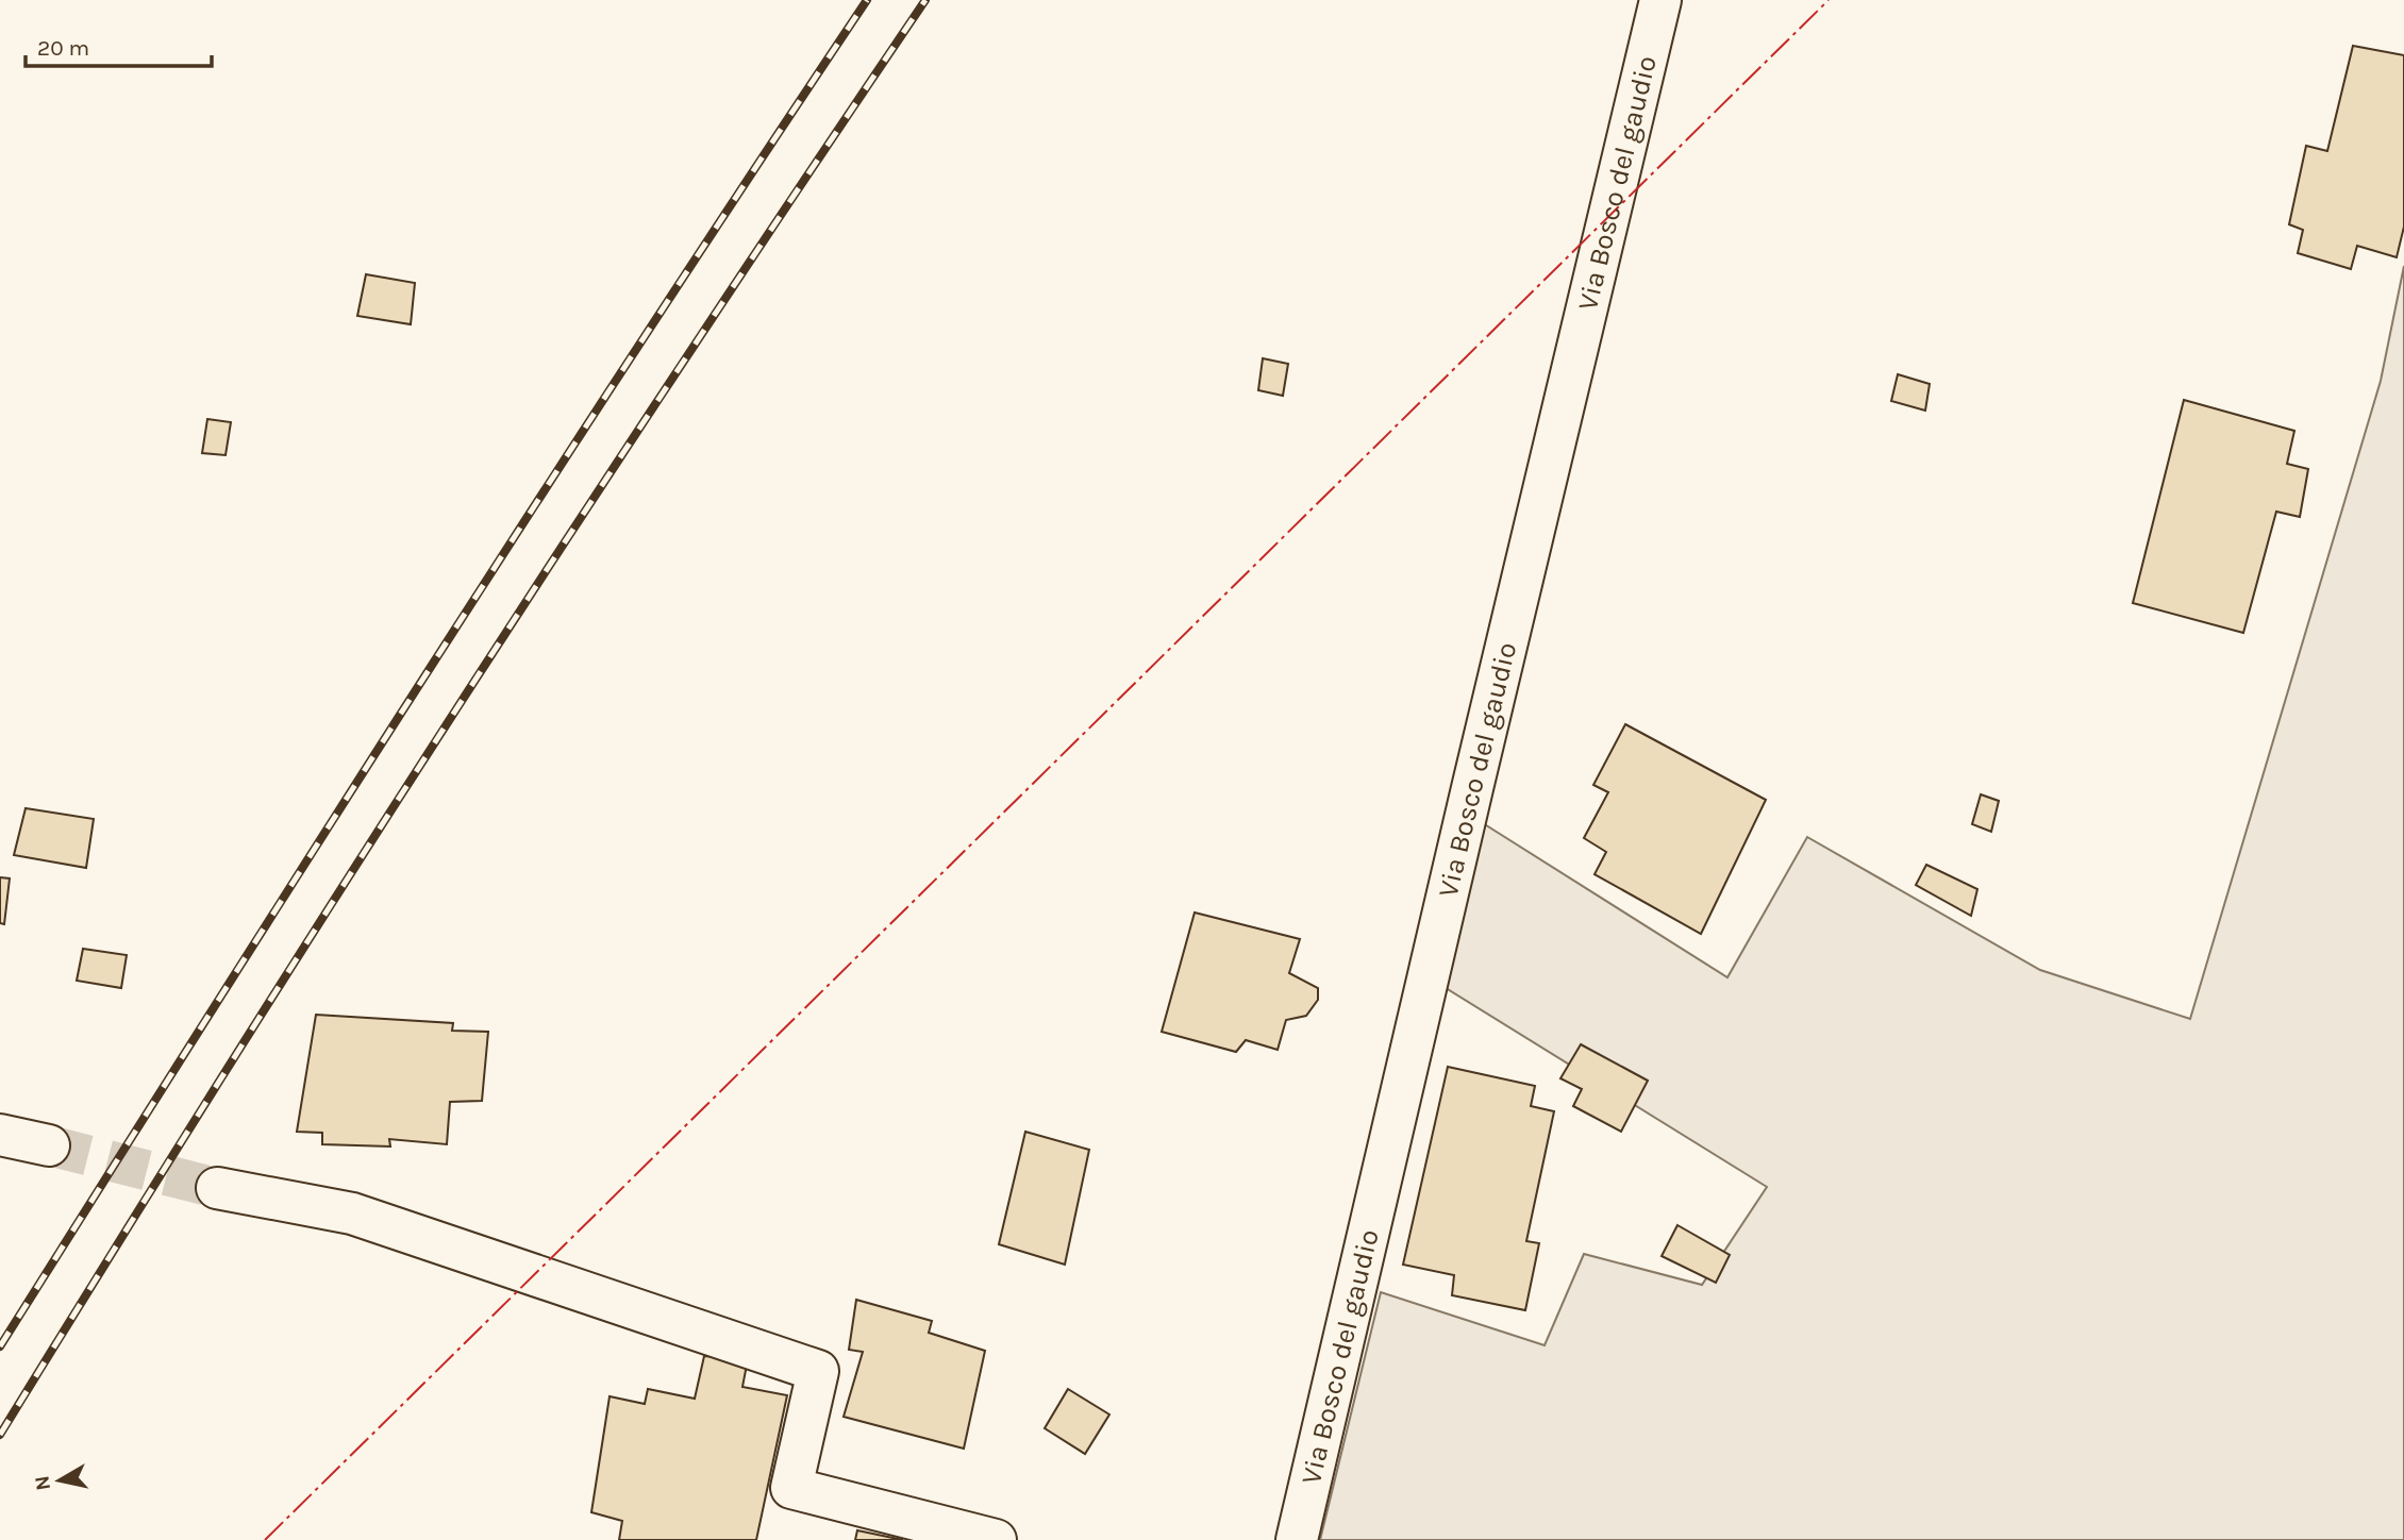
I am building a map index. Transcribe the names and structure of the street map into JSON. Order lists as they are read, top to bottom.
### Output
{
  "streets": {
    "street": ["Via Bosco del gaudio"]
  },
  "scale_bar": "20 m",
  "north": "left"
}
